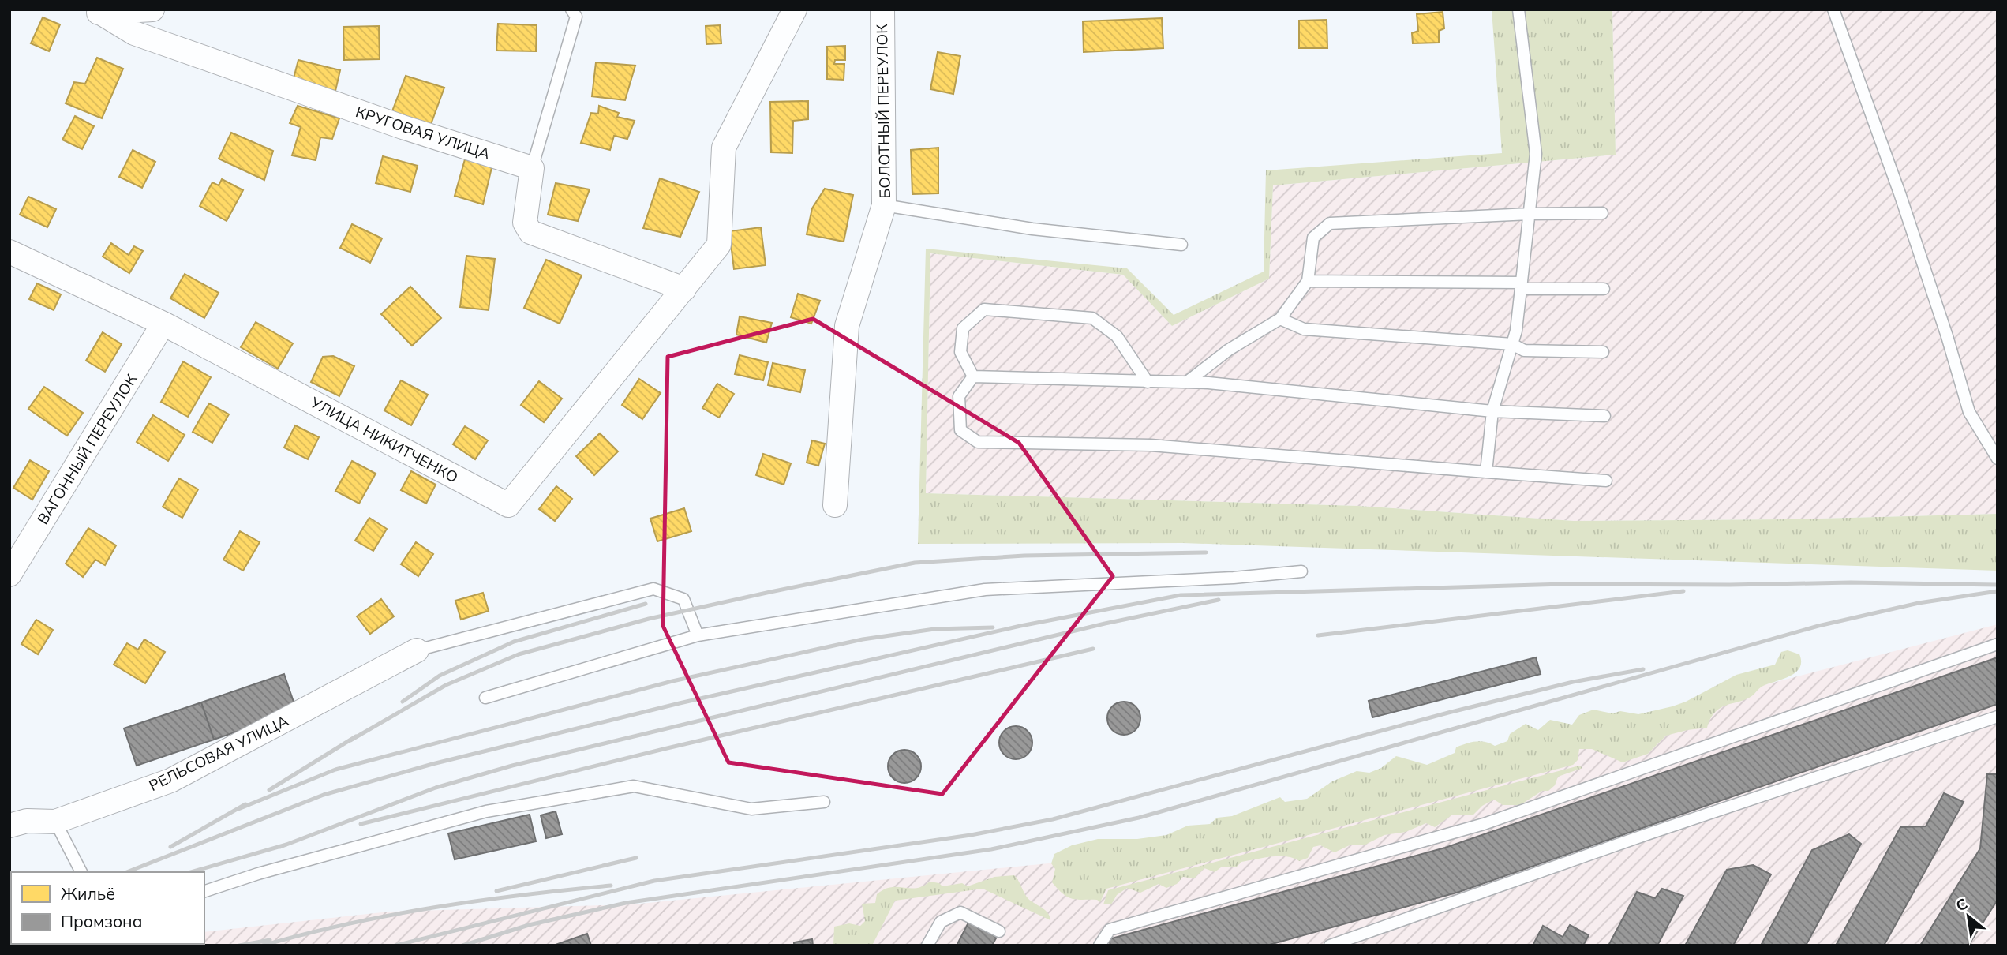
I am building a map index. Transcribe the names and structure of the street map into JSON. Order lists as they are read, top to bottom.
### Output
{
  "streets": {
    "street": [
      "БОЛОТНЫЙ ПЕРЕУЛОК",
      "КРУГОВАЯ УЛИЦА",
      "УЛИЦА НИКИТЧЕНКО",
      "ВАГОННЫЙ ПЕРЕУЛОК",
      "РЕЛЬСОВАЯ УЛИЦА"
    ]
  },
  "crossings": [
    ["УЛИЦА НИКИТЧЕНКО", "ВАГОННЫЙ ПЕРЕУЛОК"]
  ],
  "legend": ["Жильё", "Промзона"],
  "north": "top left"
}
